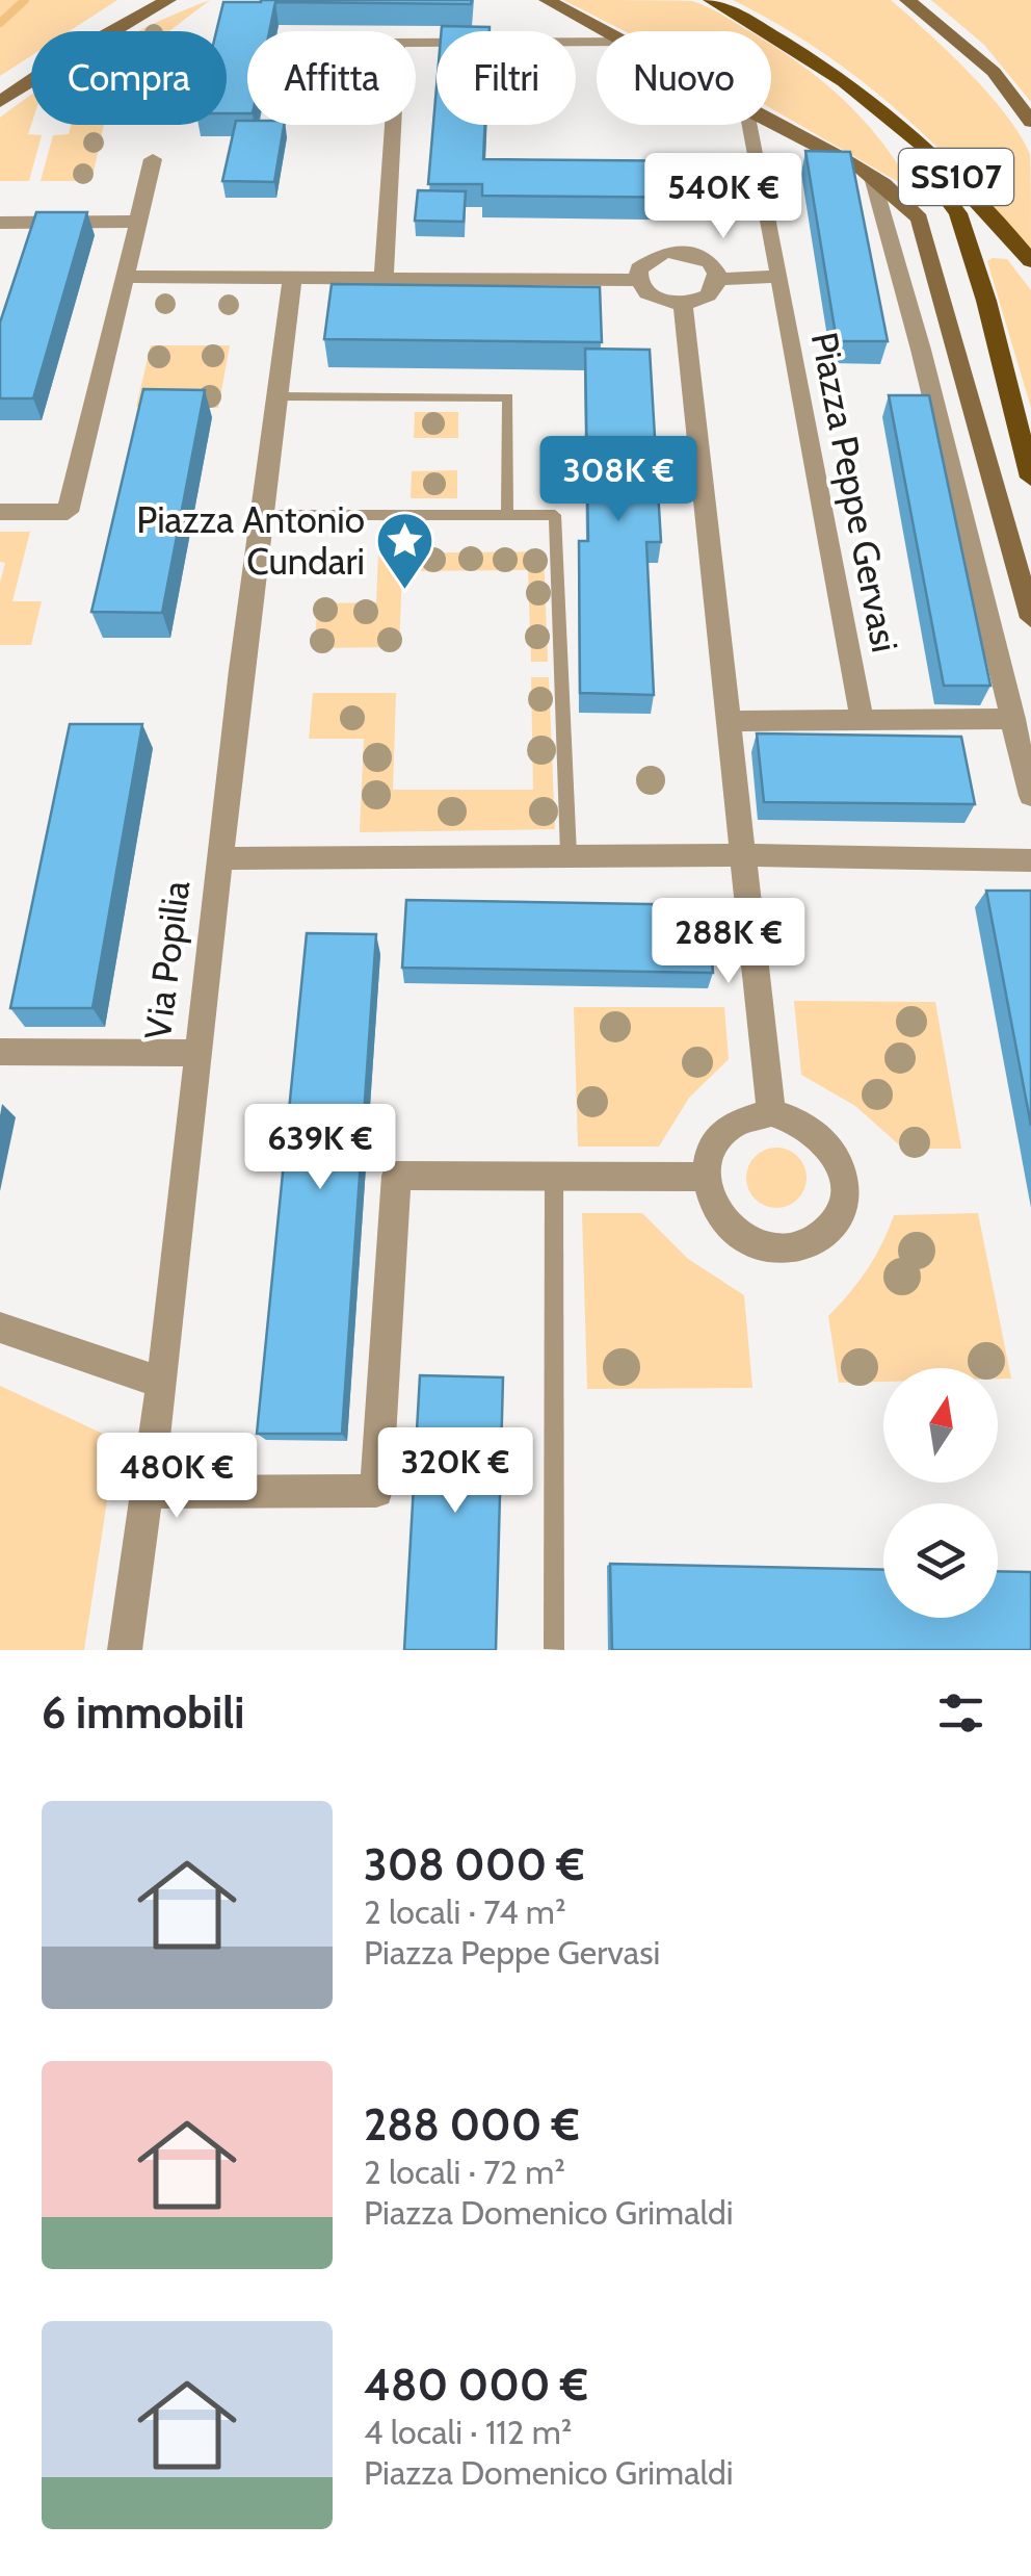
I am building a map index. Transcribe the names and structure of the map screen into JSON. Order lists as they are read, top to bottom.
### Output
{
  "streets": {
    "main road": ["SS107"],
    "street": ["Piazza Peppe Gervasi", "Via Popilia"]
  },
  "places": {
    "place": ["Piazza Antonio Cundari"]
  },
  "north": "top",
  "page": {
    "chip": [
      "Compra",
      "Affitta",
      "Filtri",
      "Nuovo"
    ],
    "price": [
      "540K €",
      "308K €",
      "288K €",
      "639K €",
      "320K €",
      "480K €"
    ],
    "heading": "6 immobili",
    "list": [
      {
        "name": "308 000 €",
        "note": "2 locali · 74 m² · Piazza Peppe Gervasi"
      },
      {
        "name": "288 000 €",
        "note": "2 locali · 72 m² · Piazza Domenico Grimaldi"
      },
      {
        "name": "480 000 €",
        "note": "4 locali · 112 m² · Piazza Domenico Grimaldi"
      }
    ]
  }
}
